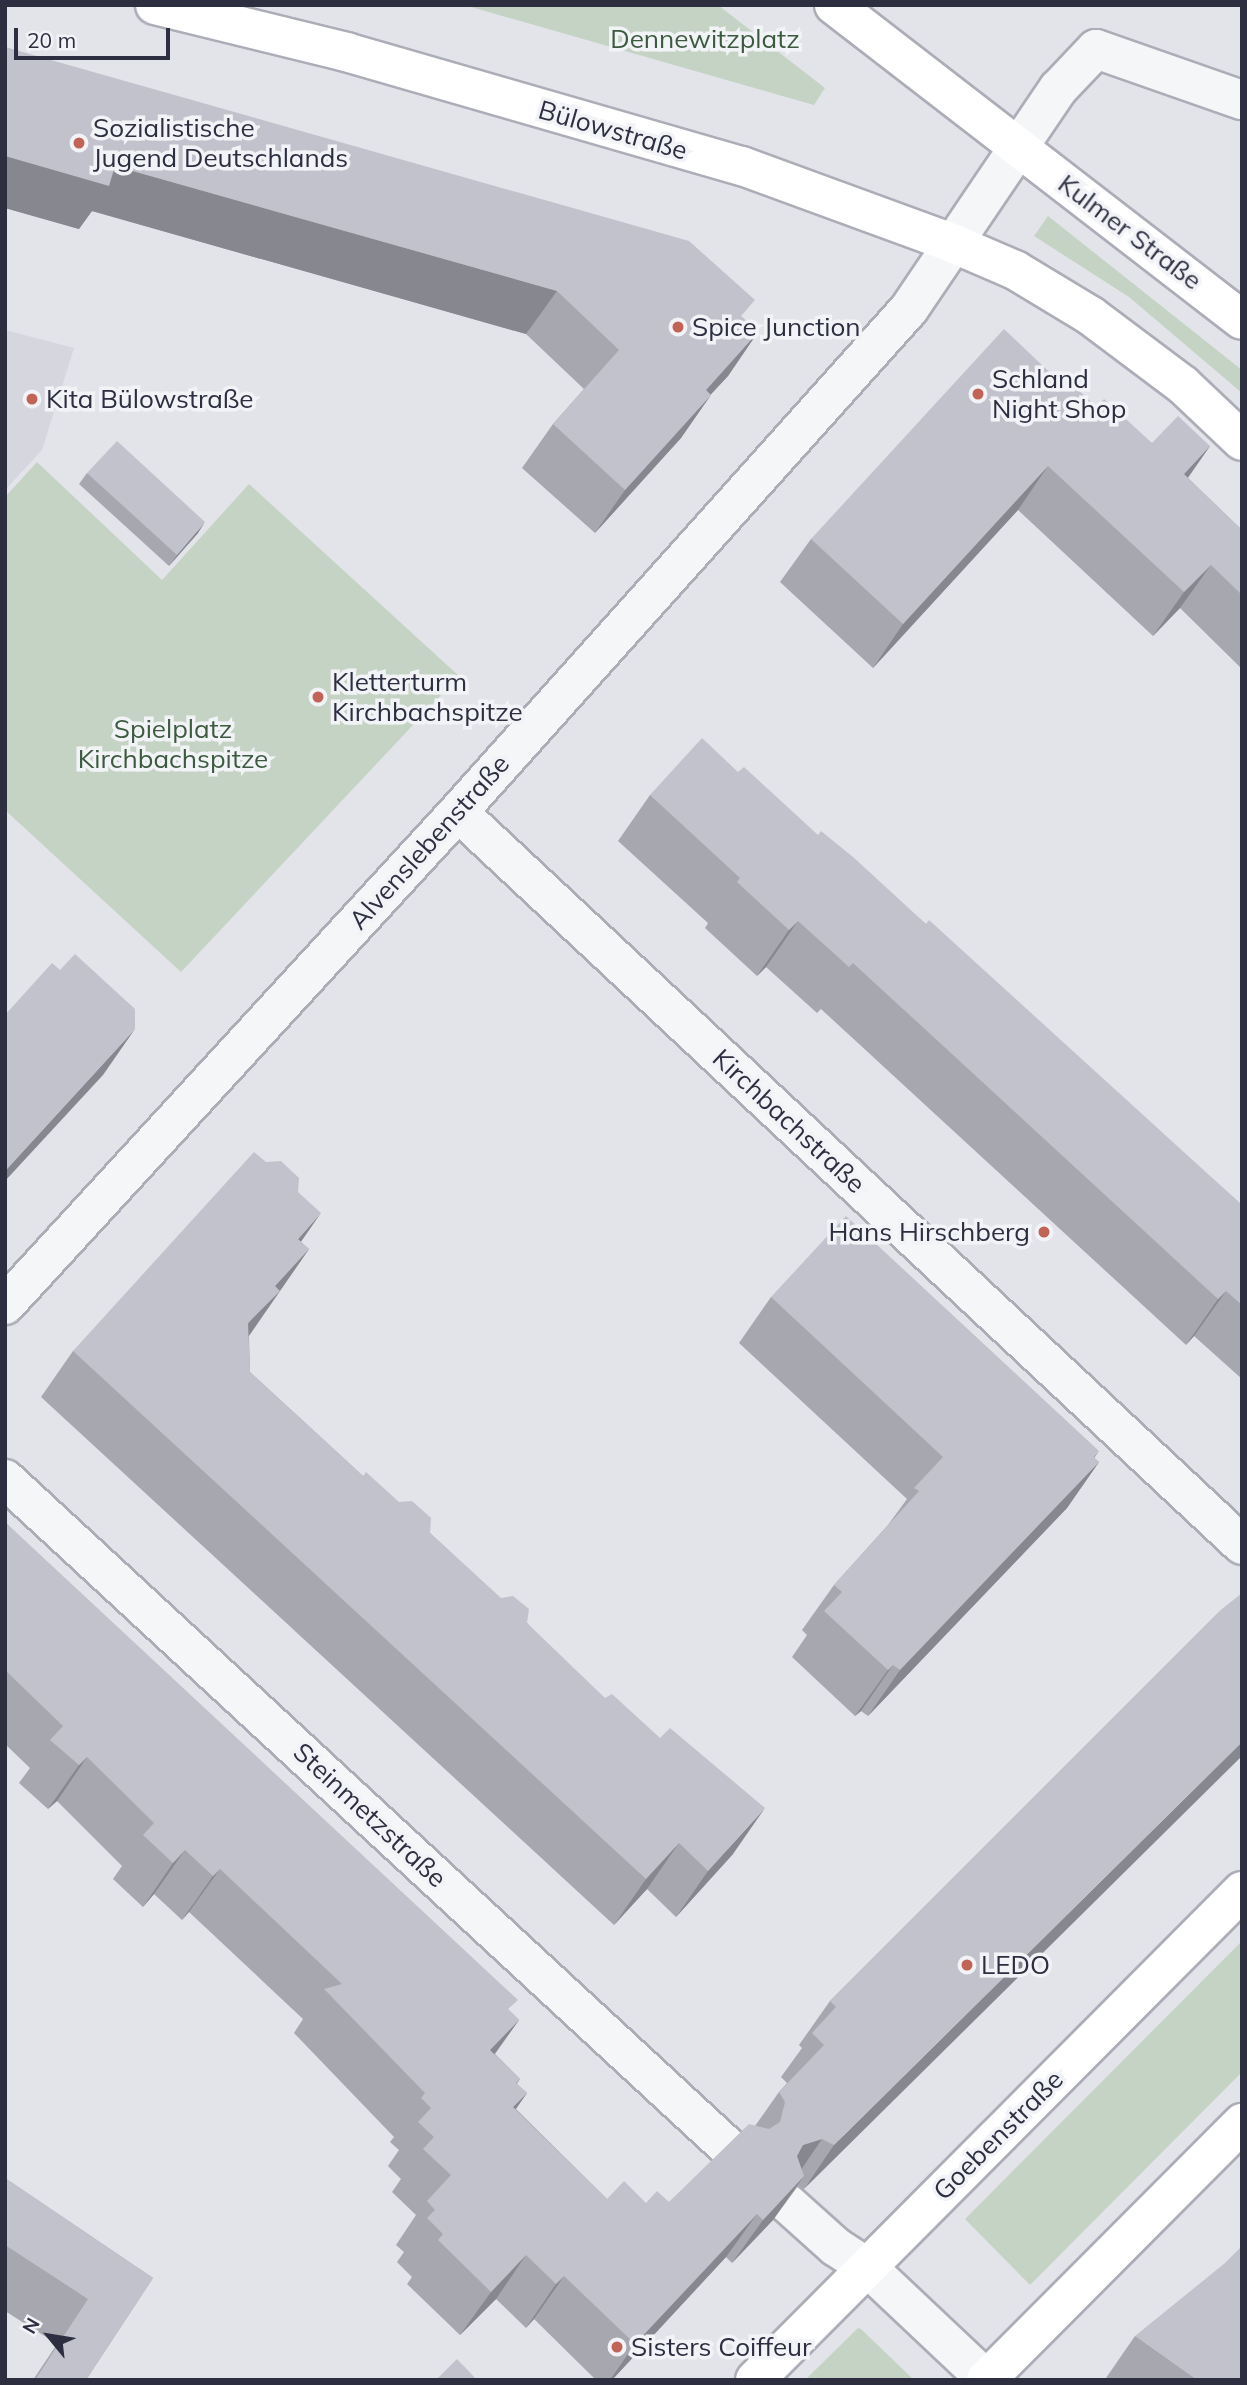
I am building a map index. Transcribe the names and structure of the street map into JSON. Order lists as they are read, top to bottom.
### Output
{
  "streets": {
    "main road": ["Bülowstraße", "Kulmer Straße", "Goebenstraße"],
    "street": ["Alvenslebenstraße", "Kirchbachstraße", "Steinmetzstraße"]
  },
  "crossings": [
    ["Bülowstraße", "Alvenslebenstraße"],
    ["Alvenslebenstraße", "Kirchbachstraße"]
  ],
  "parks": ["Dennewitzplatz", "Spielplatz Kirchbachspitze"],
  "places": [
    "Sozialistische Jugend Deutschlands",
    "Spice Junction",
    "Schland Night Shop",
    "Kita Bülowstraße",
    "Kletterturm Kirchbachspitze",
    "Hans Hirschberg",
    "LEDO",
    "Sisters Coiffeur"
  ],
  "scale_bar": "20 m",
  "north": "top left"
}
